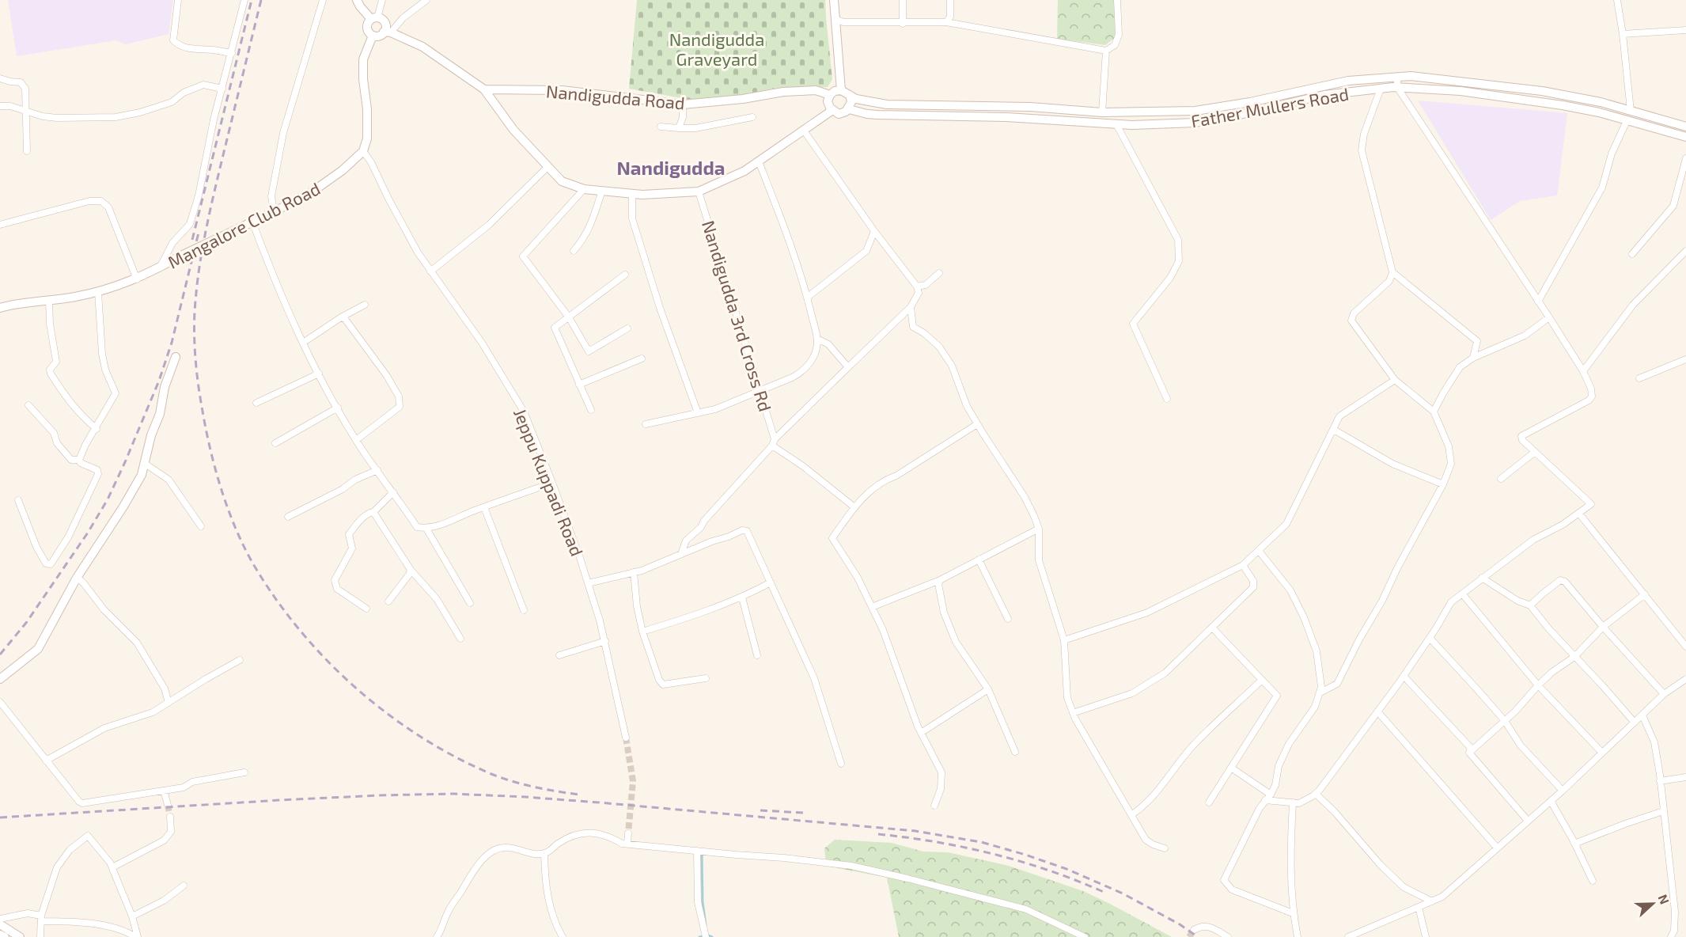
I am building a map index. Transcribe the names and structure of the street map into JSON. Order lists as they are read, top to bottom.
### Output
{
  "streets": {
    "main road": ["Nandigudda Road", "Father Mullers Road", "Mangalore Club Road"],
    "street": ["Nandigudda 3rd Cross Rd", "Jeppu Kuppadi Road"]
  },
  "crossings": [
    ["Nandigudda Road", "Father Mullers Road"],
    ["Mangalore Club Road", "Jeppu Kuppadi Road"]
  ],
  "districts": ["Nandigudda"],
  "parks": ["Nandigudda Graveyard"],
  "north": "right"
}
